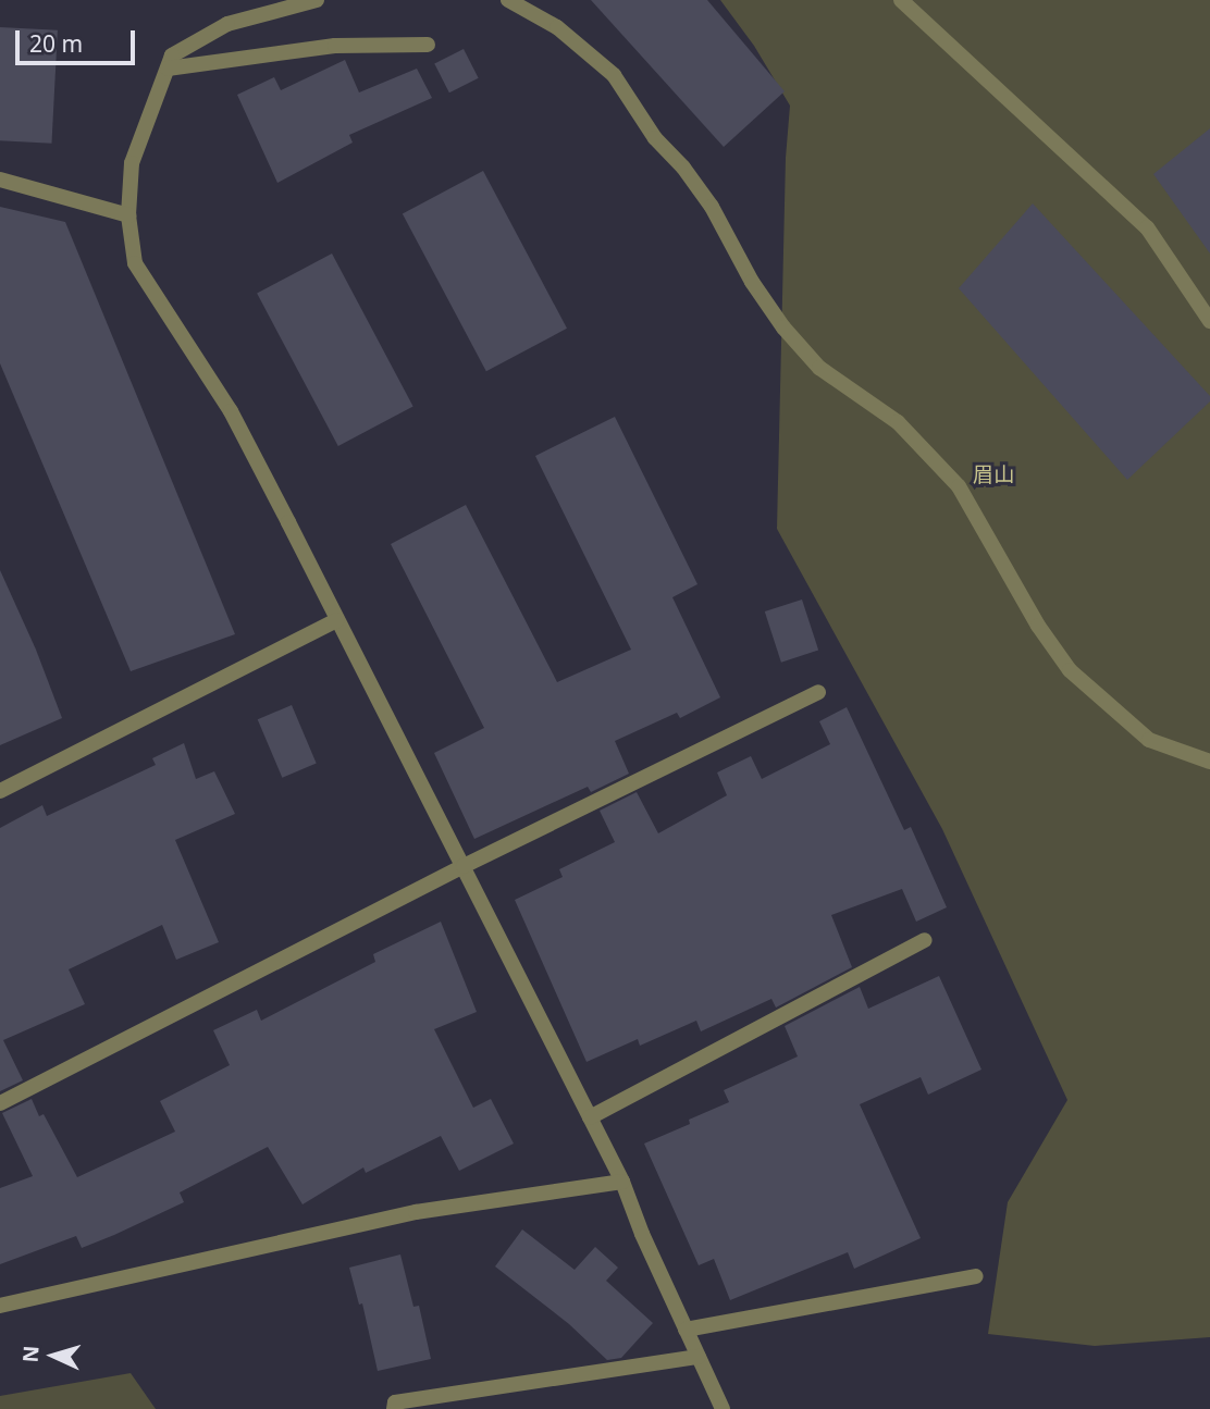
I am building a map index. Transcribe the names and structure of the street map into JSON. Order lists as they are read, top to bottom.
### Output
{
  "parks": ["眉山"],
  "scale_bar": "20 m",
  "north": "left"
}
